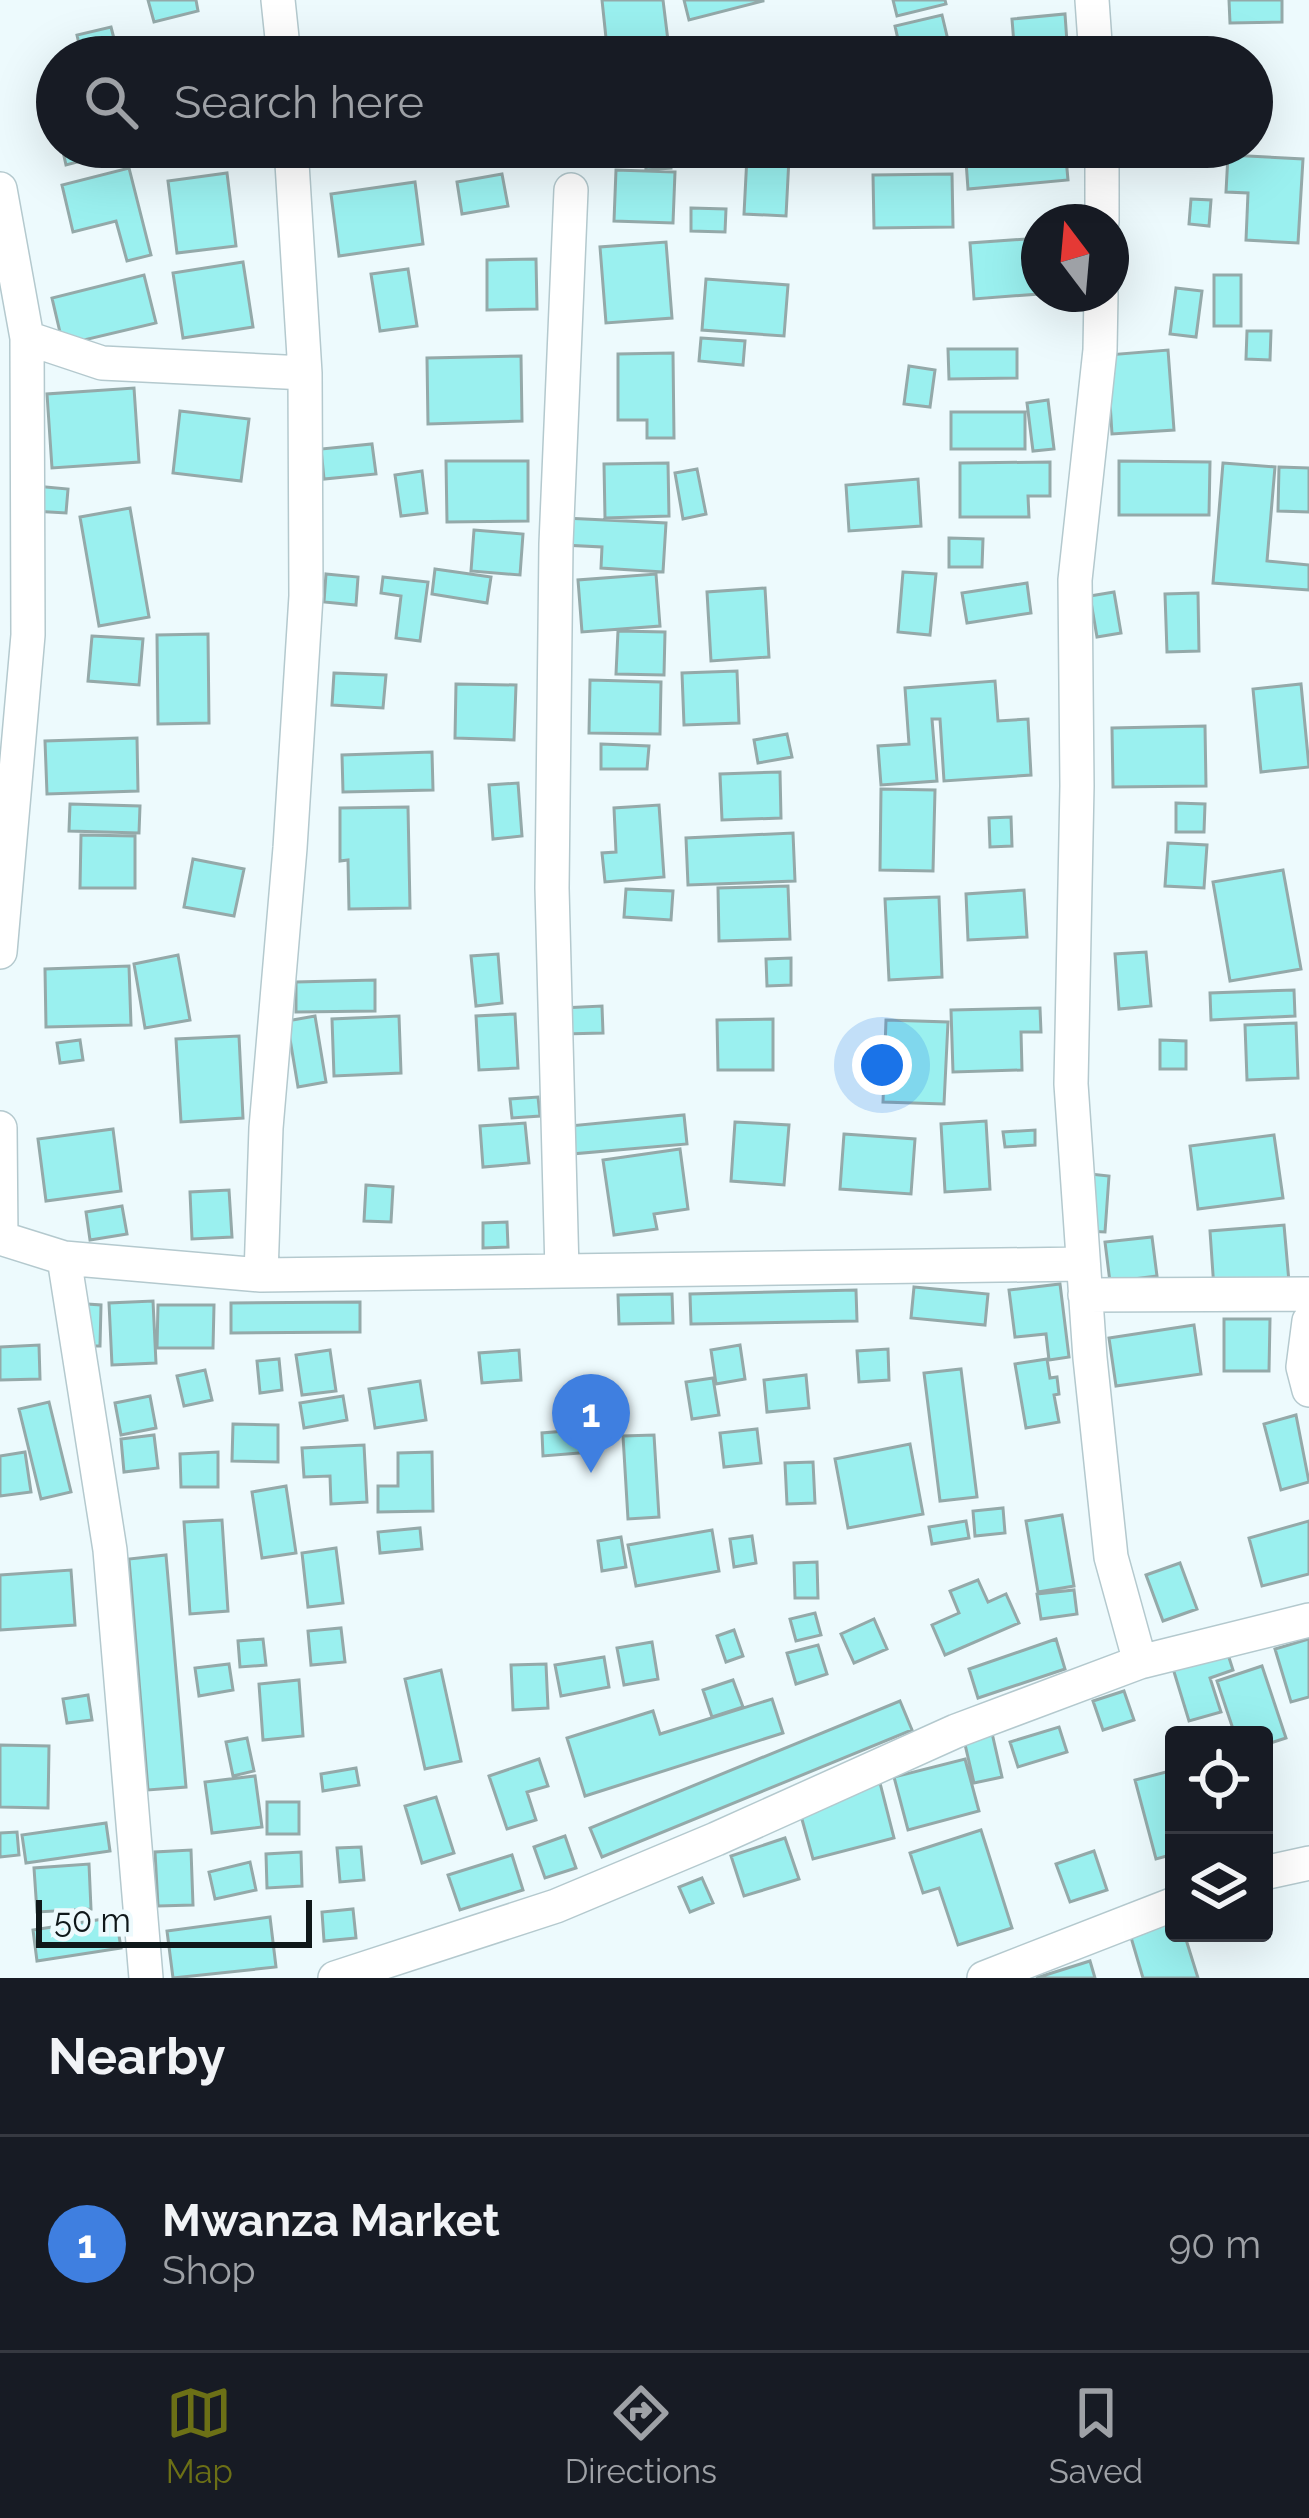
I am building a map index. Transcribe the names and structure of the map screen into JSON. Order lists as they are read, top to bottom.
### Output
{
  "scale_bar": "50 m",
  "north": "top",
  "page": {
    "search": "Search here",
    "pins": "1",
    "scale": "50 m",
    "heading": "Nearby",
    "list": [
      {
        "mark": "1",
        "name": "Mwanza Market",
        "note": "Shop",
        "value": "90 m"
      }
    ],
    "nav": ["Map", "Directions", "Saved"]
  }
}
